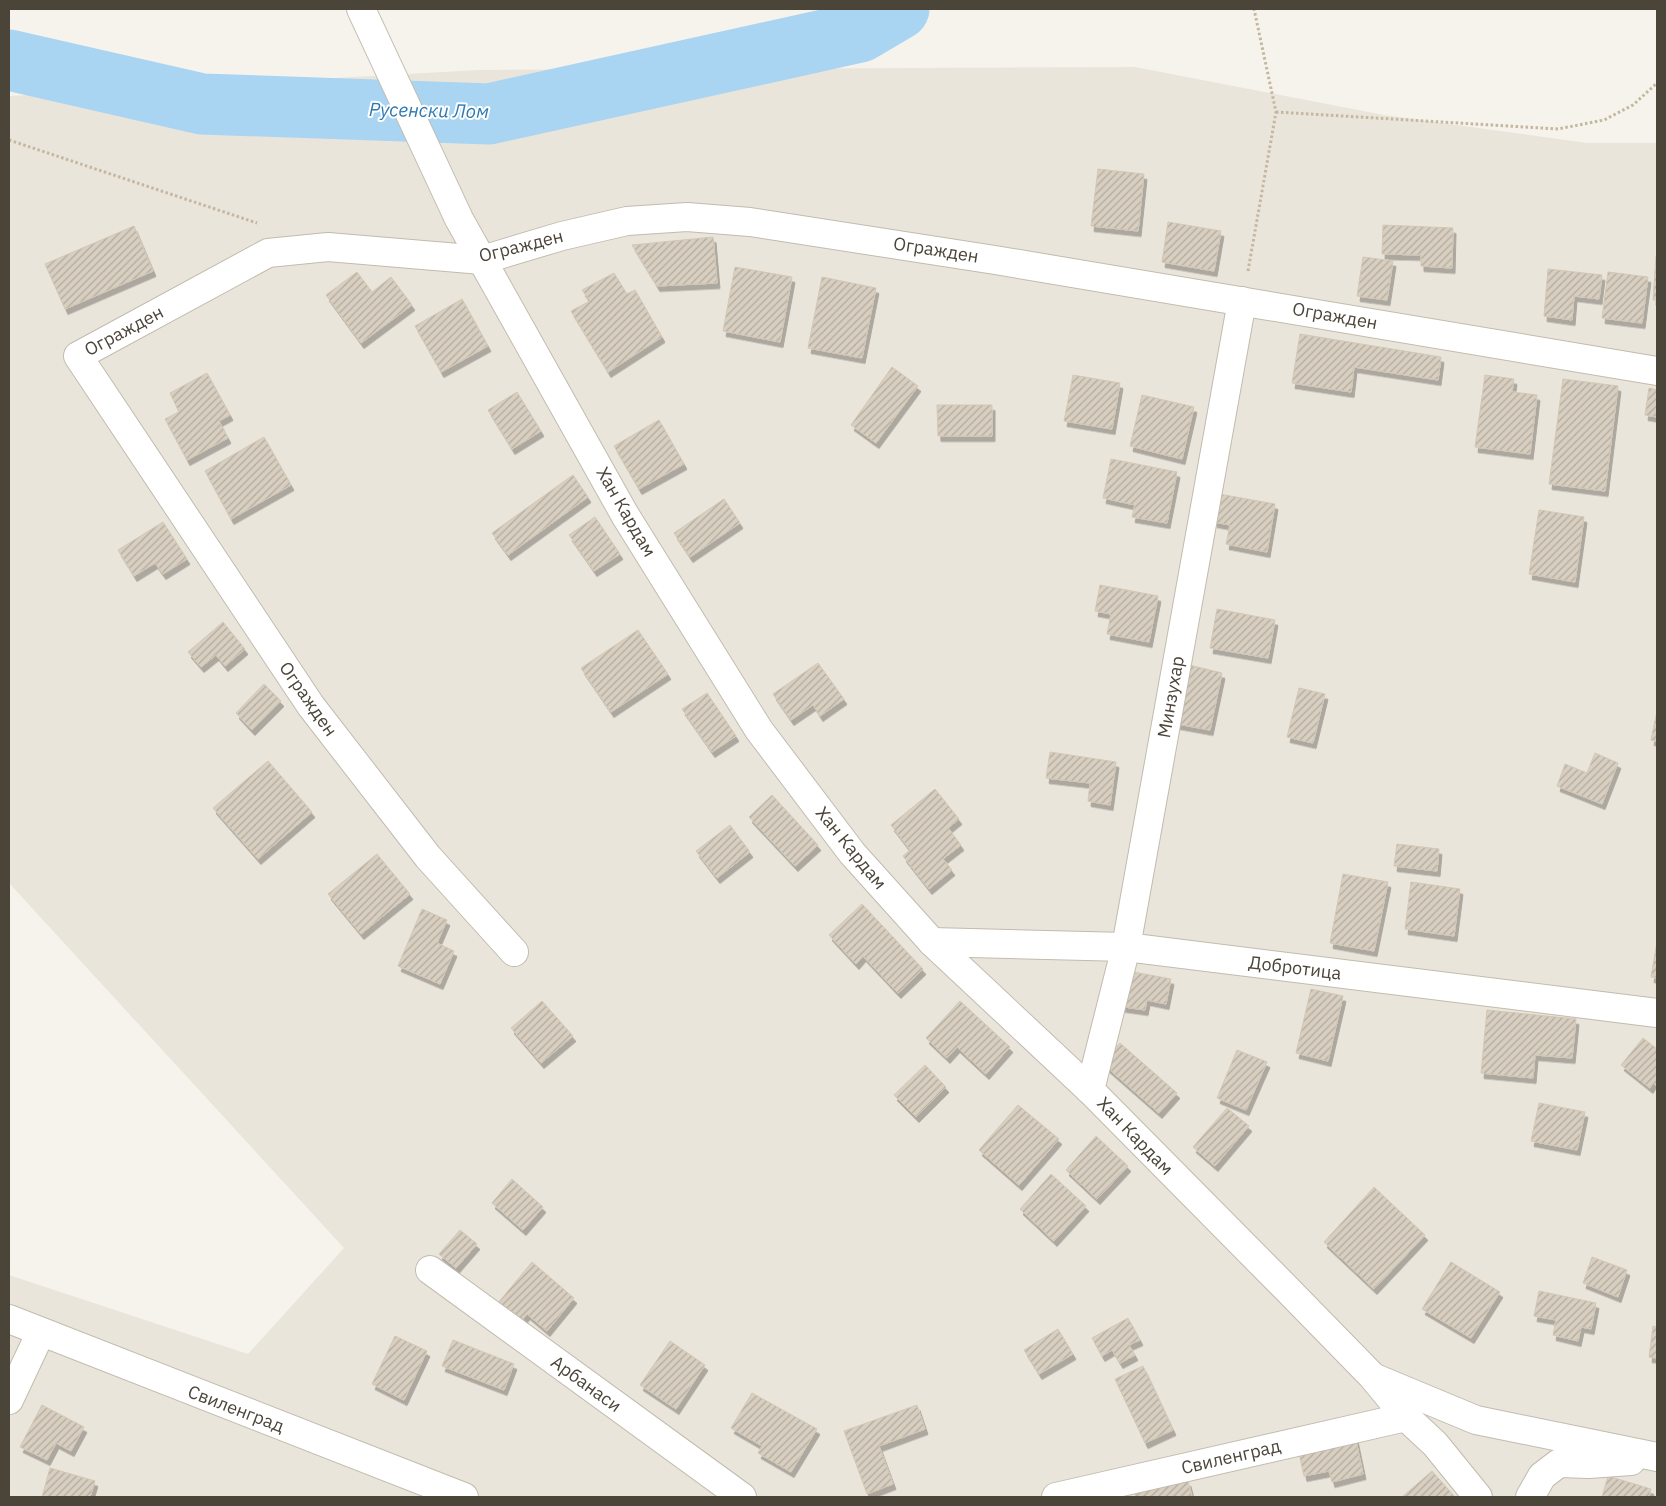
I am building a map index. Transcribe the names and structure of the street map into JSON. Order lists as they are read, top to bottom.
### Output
{
  "streets": {
    "street": [
      "Огражден",
      "Хан Кардам",
      "Минзухар",
      "Добротица",
      "Арбанаси",
      "Свиленград"
    ]
  },
  "crossings": [
    ["Огражден", "Хан Кардам"],
    ["Огражден", "Минзухар"],
    ["Хан Кардам", "Минзухар"],
    ["Хан Кардам", "Добротица"],
    ["Хан Кардам", "Свиленград"],
    ["Минзухар", "Добротица"]
  ],
  "water": ["Русенски Лом"]
}
